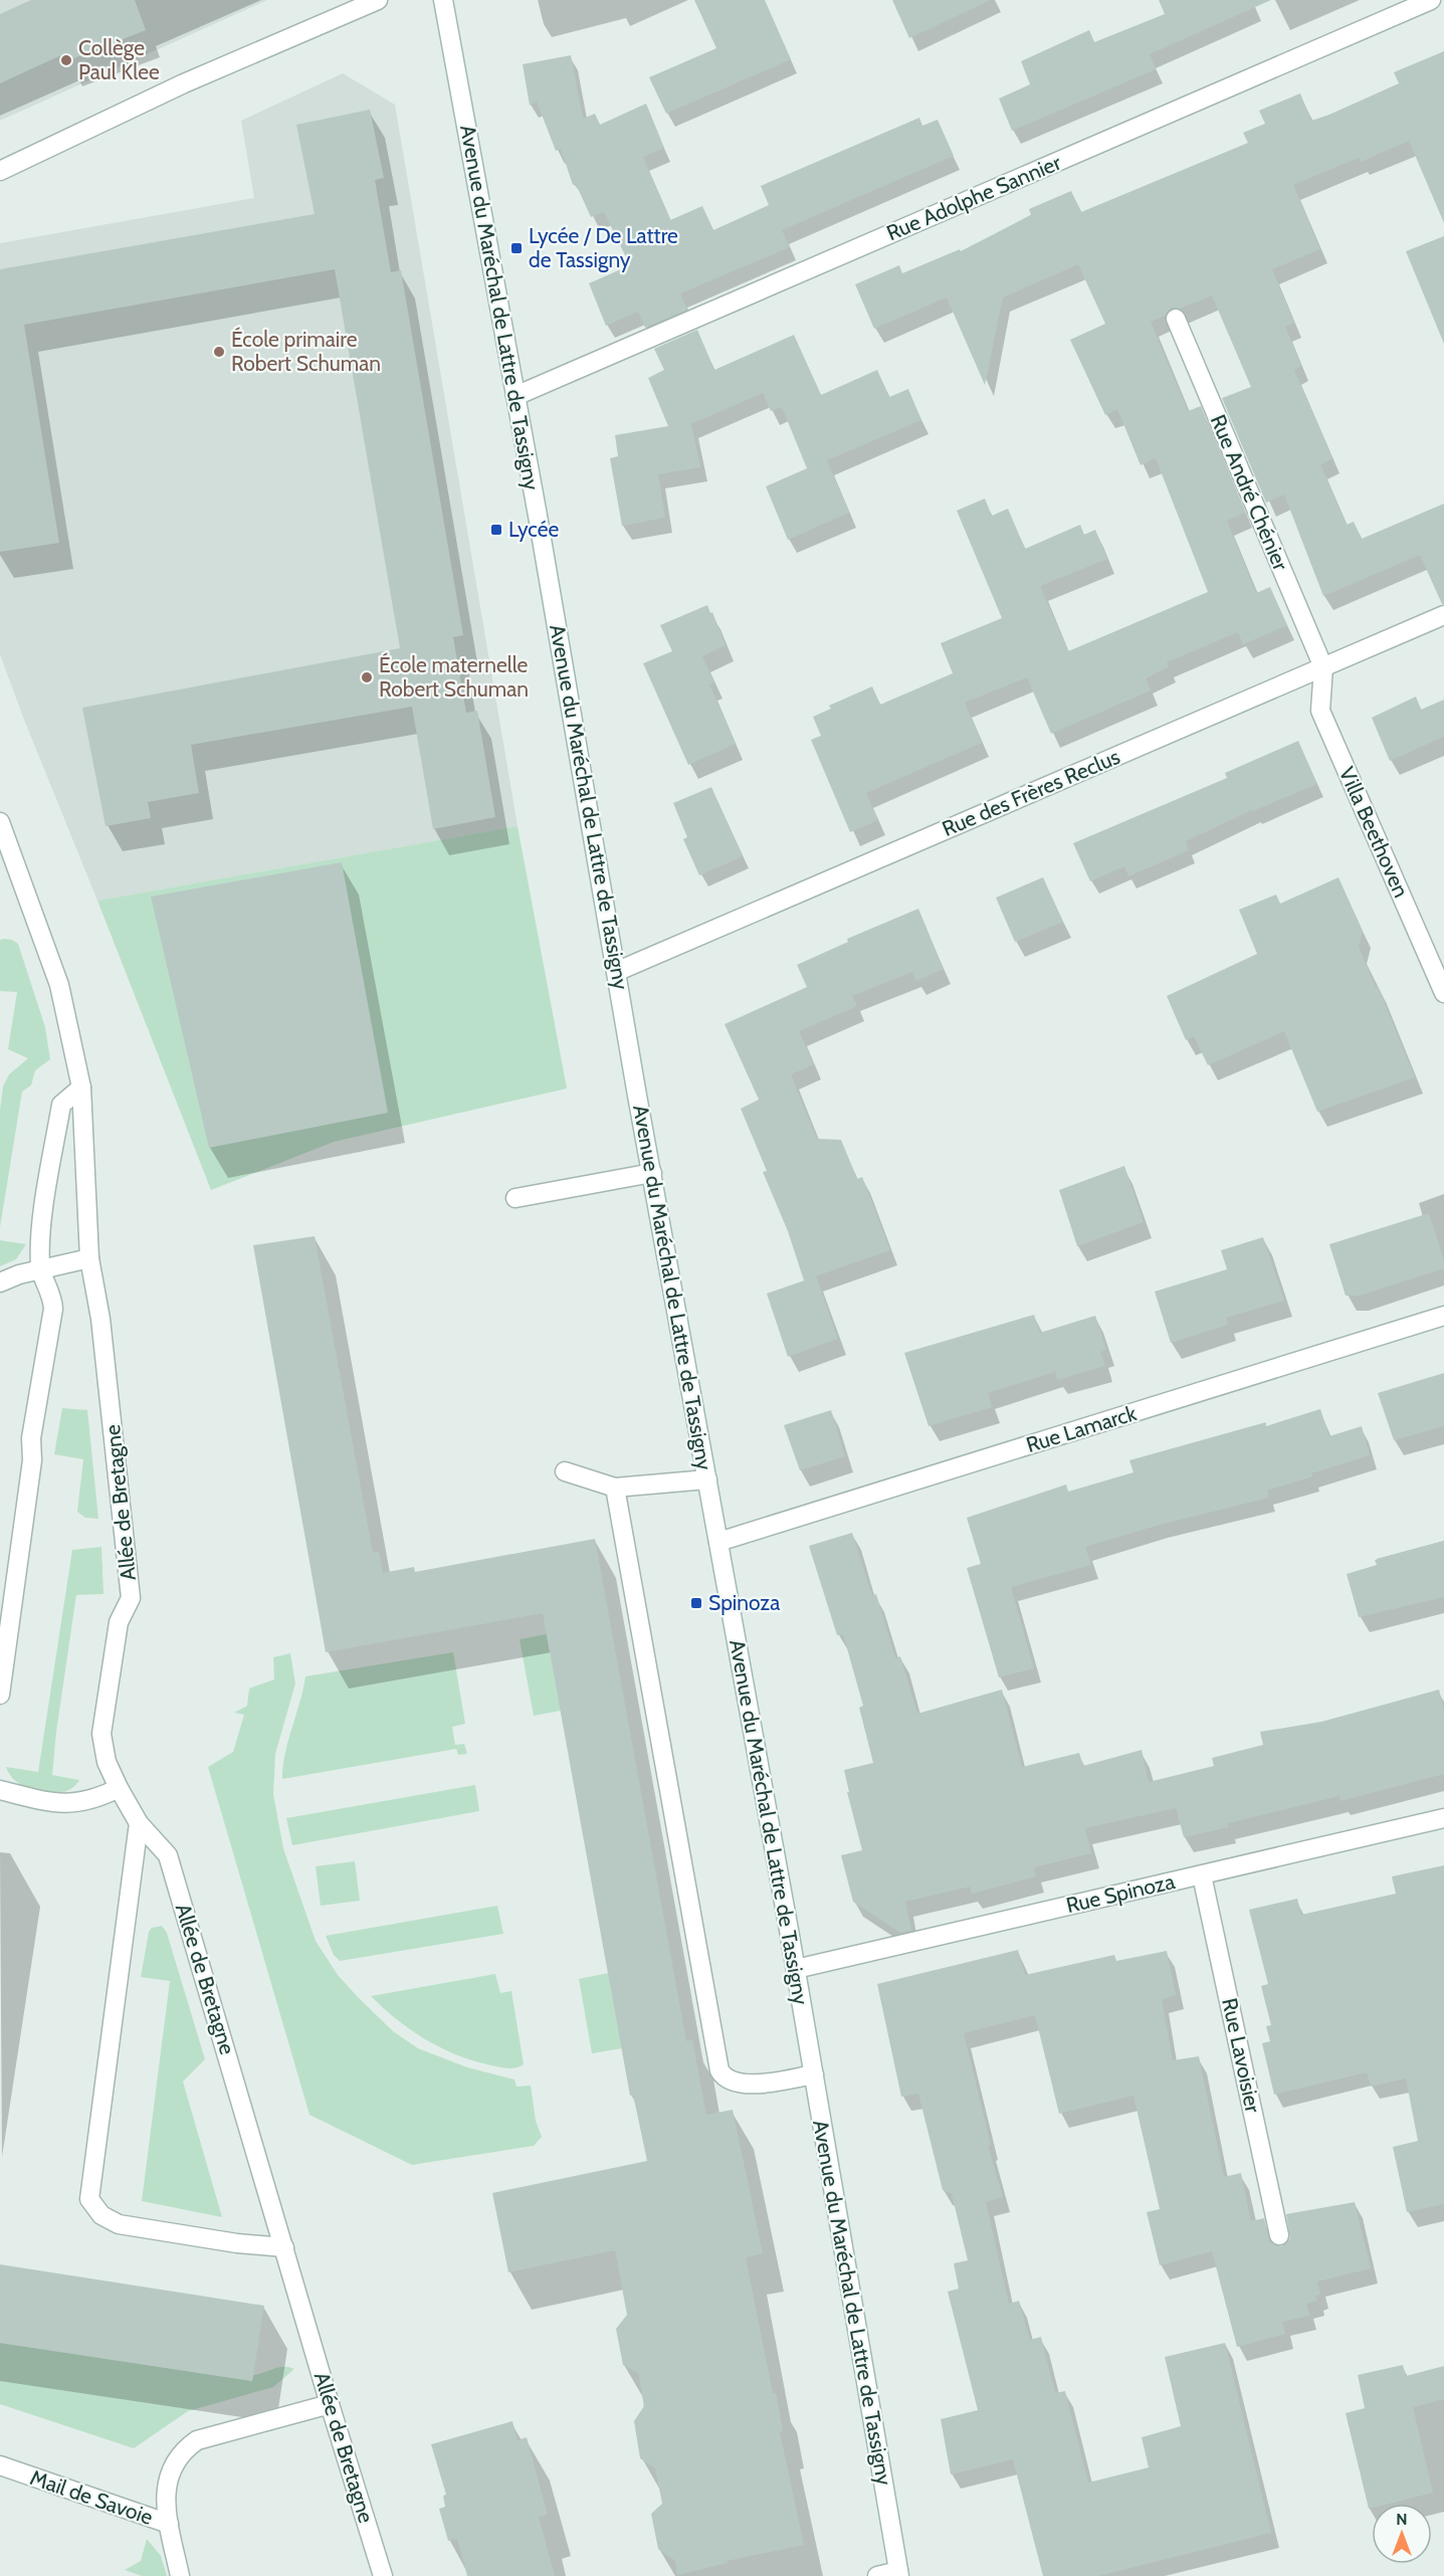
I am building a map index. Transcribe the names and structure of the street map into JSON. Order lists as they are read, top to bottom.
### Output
{
  "streets": {
    "street": [
      "Rue Adolphe Sannier",
      "Avenue du Maréchal de Lattre de Tassigny",
      "Rue André Chénier",
      "Rue des Frères Reclus",
      "Villa Beethoven",
      "Rue Lamarck",
      "Allée de Bretagne",
      "Rue Spinoza",
      "Rue Lavoisier",
      "Mail de Savoie"
    ]
  },
  "crossings": [
    ["Rue Adolphe Sannier", "Avenue du Maréchal de Lattre de Tassigny"],
    ["Avenue du Maréchal de Lattre de Tassigny", "Rue des Frères Reclus"],
    ["Avenue du Maréchal de Lattre de Tassigny", "Rue Lamarck"],
    ["Avenue du Maréchal de Lattre de Tassigny", "Rue Spinoza"],
    ["Rue André Chénier", "Rue des Frères Reclus"],
    ["Rue André Chénier", "Villa Beethoven"],
    ["Rue des Frères Reclus", "Villa Beethoven"],
    ["Allée de Bretagne", "Mail de Savoie"],
    ["Rue Spinoza", "Rue Lavoisier"]
  ],
  "places": {
    "other": ["Collège Paul Klee", "École primaire Robert Schuman", "École maternelle Robert Schuman"],
    "transit": ["Lycée / De Lattre de Tassigny", "Lycée", "Spinoza"]
  },
  "north": "top"
}
